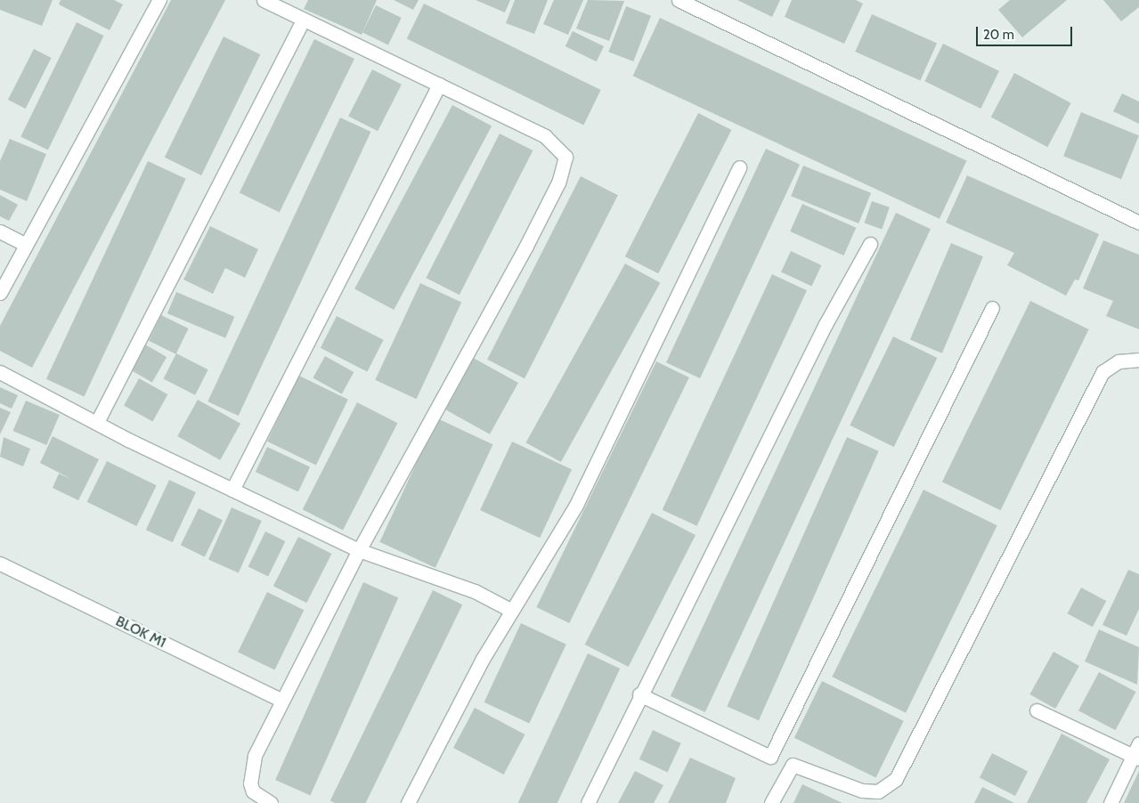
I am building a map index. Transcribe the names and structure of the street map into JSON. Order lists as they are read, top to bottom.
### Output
{
  "streets": {
    "street": ["BLOK M1"]
  },
  "scale_bar": "20 m"
}
